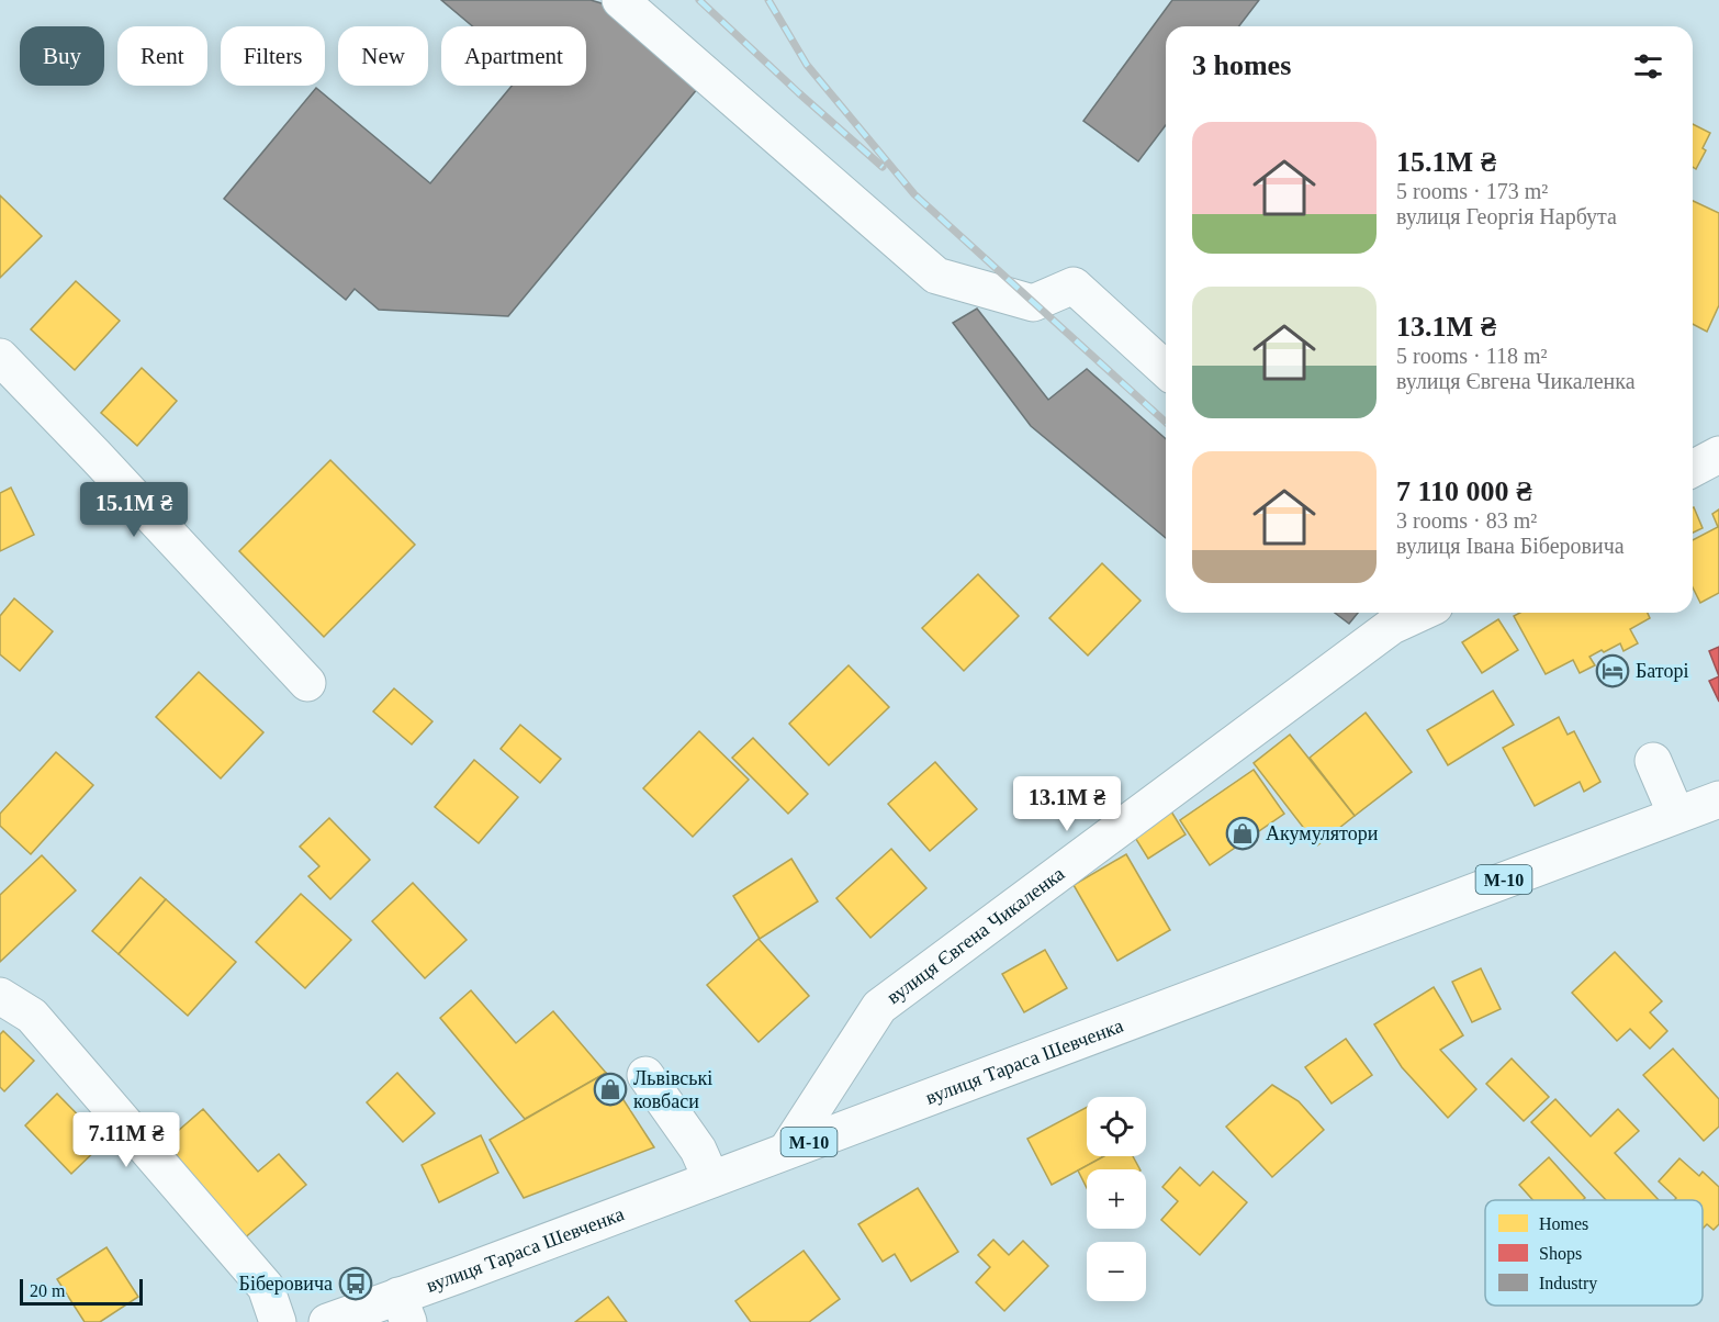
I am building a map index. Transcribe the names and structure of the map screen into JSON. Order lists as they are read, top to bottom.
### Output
{
  "streets": {
    "street": ["М-10", "вулиця Євгена Чикаленка", "вулиця Тараса Шевченка"]
  },
  "crossings": [
    ["вулиця Євгена Чикаленка", "вулиця Тараса Шевченка"]
  ],
  "places": {
    "hotel": ["Баторі"],
    "shop": ["Акумулятори", "Львівські ковбаси"],
    "bus stop": ["Біберовича"]
  },
  "legend": ["Homes", "Shops", "Industry"],
  "scale_bar": "20 m",
  "page": {
    "chip": [
      "Buy",
      "Rent",
      "Filters",
      "New",
      "Apartment"
    ],
    "heading": "3 homes",
    "list": [
      {
        "name": "15.1M ₴",
        "note": "5 rooms · 173 m² · вулиця Георгія Нарбута"
      },
      {
        "name": "13.1M ₴",
        "note": "5 rooms · 118 m² · вулиця Євгена Чикаленка"
      },
      {
        "name": "7 110 000 ₴",
        "note": "3 rooms · 83 m² · вулиця Івана Біберовича"
      }
    ],
    "price": ["15.1M ₴", "13.1M ₴", "7.11M ₴"],
    "map_buttons": ["+", "−"],
    "scale": "20 m"
  }
}
